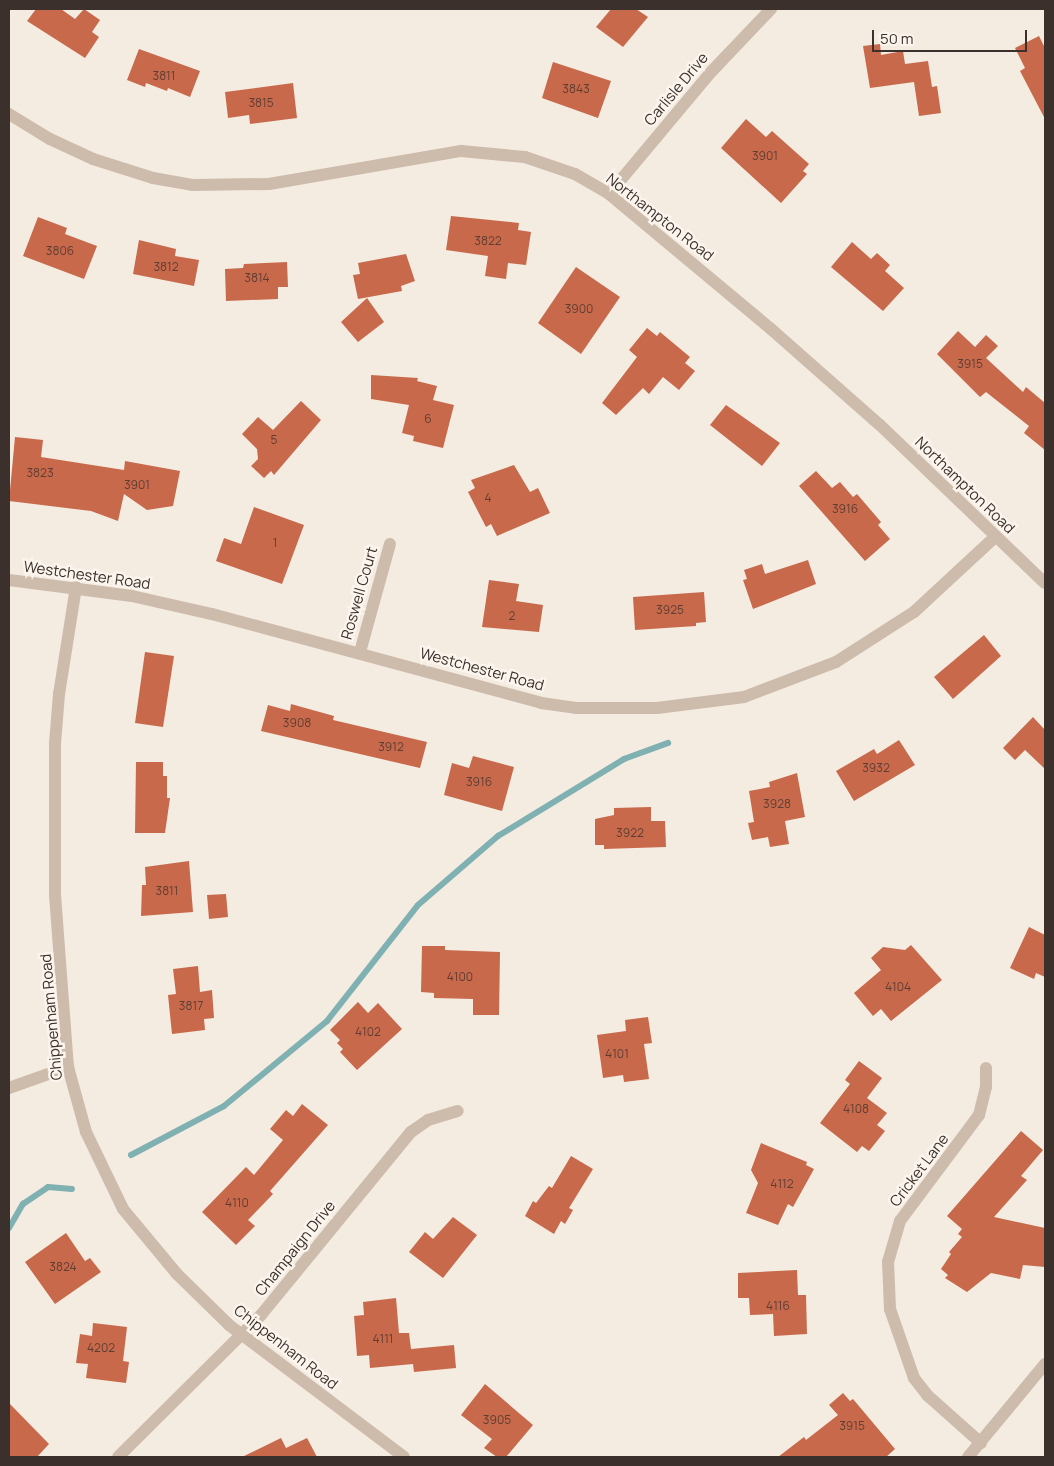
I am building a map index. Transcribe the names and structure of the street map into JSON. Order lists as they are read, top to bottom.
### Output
{
  "streets": {
    "street": [
      "Carlisle Drive",
      "Northampton Road",
      "Westchester Road",
      "Roswell Court",
      "Chippenham Road",
      "Cricket Lane",
      "Champaign Drive"
    ]
  },
  "crossings": [
    ["Carlisle Drive", "Northampton Road"],
    ["Northampton Road", "Westchester Road"],
    ["Westchester Road", "Roswell Court"],
    ["Westchester Road", "Chippenham Road"],
    ["Chippenham Road", "Champaign Drive"]
  ],
  "house_numbers": [
    "3811",
    "3843",
    "3815",
    "3901",
    "3822",
    "3806",
    "3812",
    "3814",
    "3900",
    "3915",
    "6",
    "5",
    "3823",
    "3901",
    "4",
    "3916",
    "1",
    "3925",
    "2",
    "3908",
    "3912",
    "3932",
    "3916",
    "3928",
    "3922",
    "3811",
    "4100",
    "4104",
    "3817",
    "4102",
    "4101",
    "4108",
    "4112",
    "4110",
    "3824",
    "4116",
    "4111",
    "4202",
    "3905",
    "3915"
  ],
  "scale_bar": "50 m"
}
